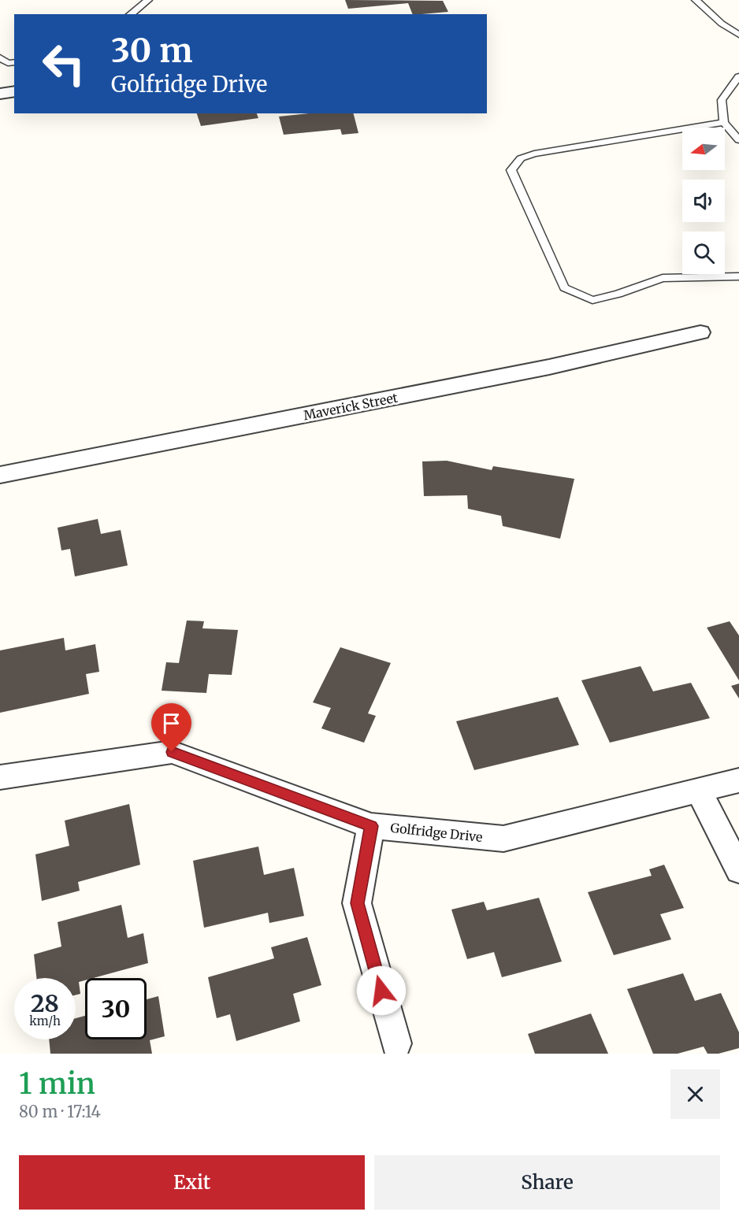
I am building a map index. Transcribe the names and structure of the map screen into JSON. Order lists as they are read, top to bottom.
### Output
{
  "streets": {
    "street": ["Maverick Street", "Golfridge Drive"]
  },
  "north": "left",
  "page": {
    "turn": ["30 m", "Golfridge Drive"],
    "speed": "28 km/h",
    "limit": "30",
    "heading": ["1 min", "80 m · 17:14"],
    "buttons": ["Exit", "Share"]
  }
}
